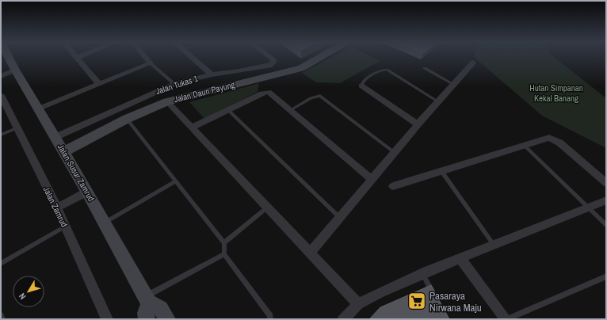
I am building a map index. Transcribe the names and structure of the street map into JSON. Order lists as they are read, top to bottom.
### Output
{
  "streets": {
    "street": [
      "Jalan Tukas 1",
      "Jalan Daun Payung",
      "Jalan Susur Zamrud",
      "Jalan Zamrud"
    ]
  },
  "crossings": [
    ["Jalan Tukas 1", "Jalan Susur Zamrud"],
    ["Jalan Daun Payung", "Jalan Susur Zamrud"]
  ],
  "parks": ["Hutan Simpanan Kekal Banang"],
  "places": {
    "supermarket": ["Pasaraya Nirwana Maju"]
  },
  "north": "bottom left"
}
